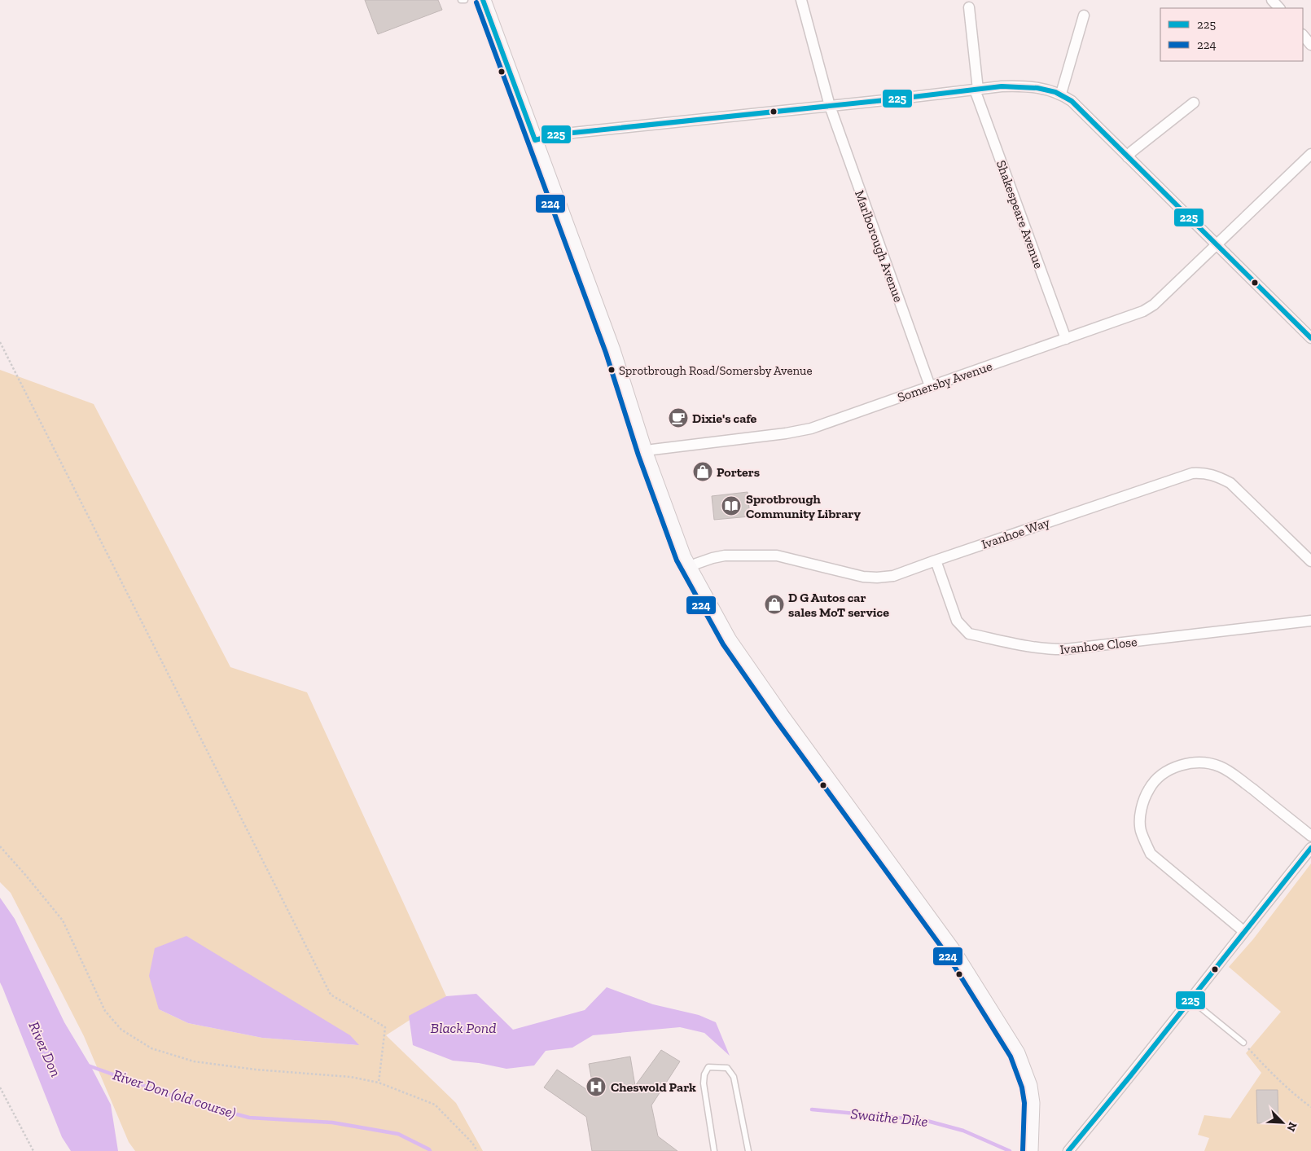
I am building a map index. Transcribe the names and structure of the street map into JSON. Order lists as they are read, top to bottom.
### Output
{
  "streets": {
    "street": [
      "Shakespeare Avenue",
      "Marlborough Avenue",
      "Somersby Avenue",
      "Ivanhoe Way",
      "Ivanhoe Close"
    ]
  },
  "crossings": [
    ["Shakespeare Avenue", "Somersby Avenue"],
    ["Marlborough Avenue", "Somersby Avenue"],
    ["Ivanhoe Way", "Ivanhoe Close"]
  ],
  "water": [
    "Black Pond",
    "River Don",
    "River Don (old course)",
    "Swaithe Dike"
  ],
  "places": {
    "other": ["Sprotbrough Road/Somersby Avenue"],
    "cafe": ["Dixie's cafe"],
    "shop": ["Porters", "D G Autos car sales MoT service"],
    "library": ["Sprotbrough Community Library"],
    "hospital": ["Cheswold Park"]
  },
  "lines": ["transit line 225", "transit line 224"],
  "legend": ["225", "224"],
  "north": "bottom right"
}
